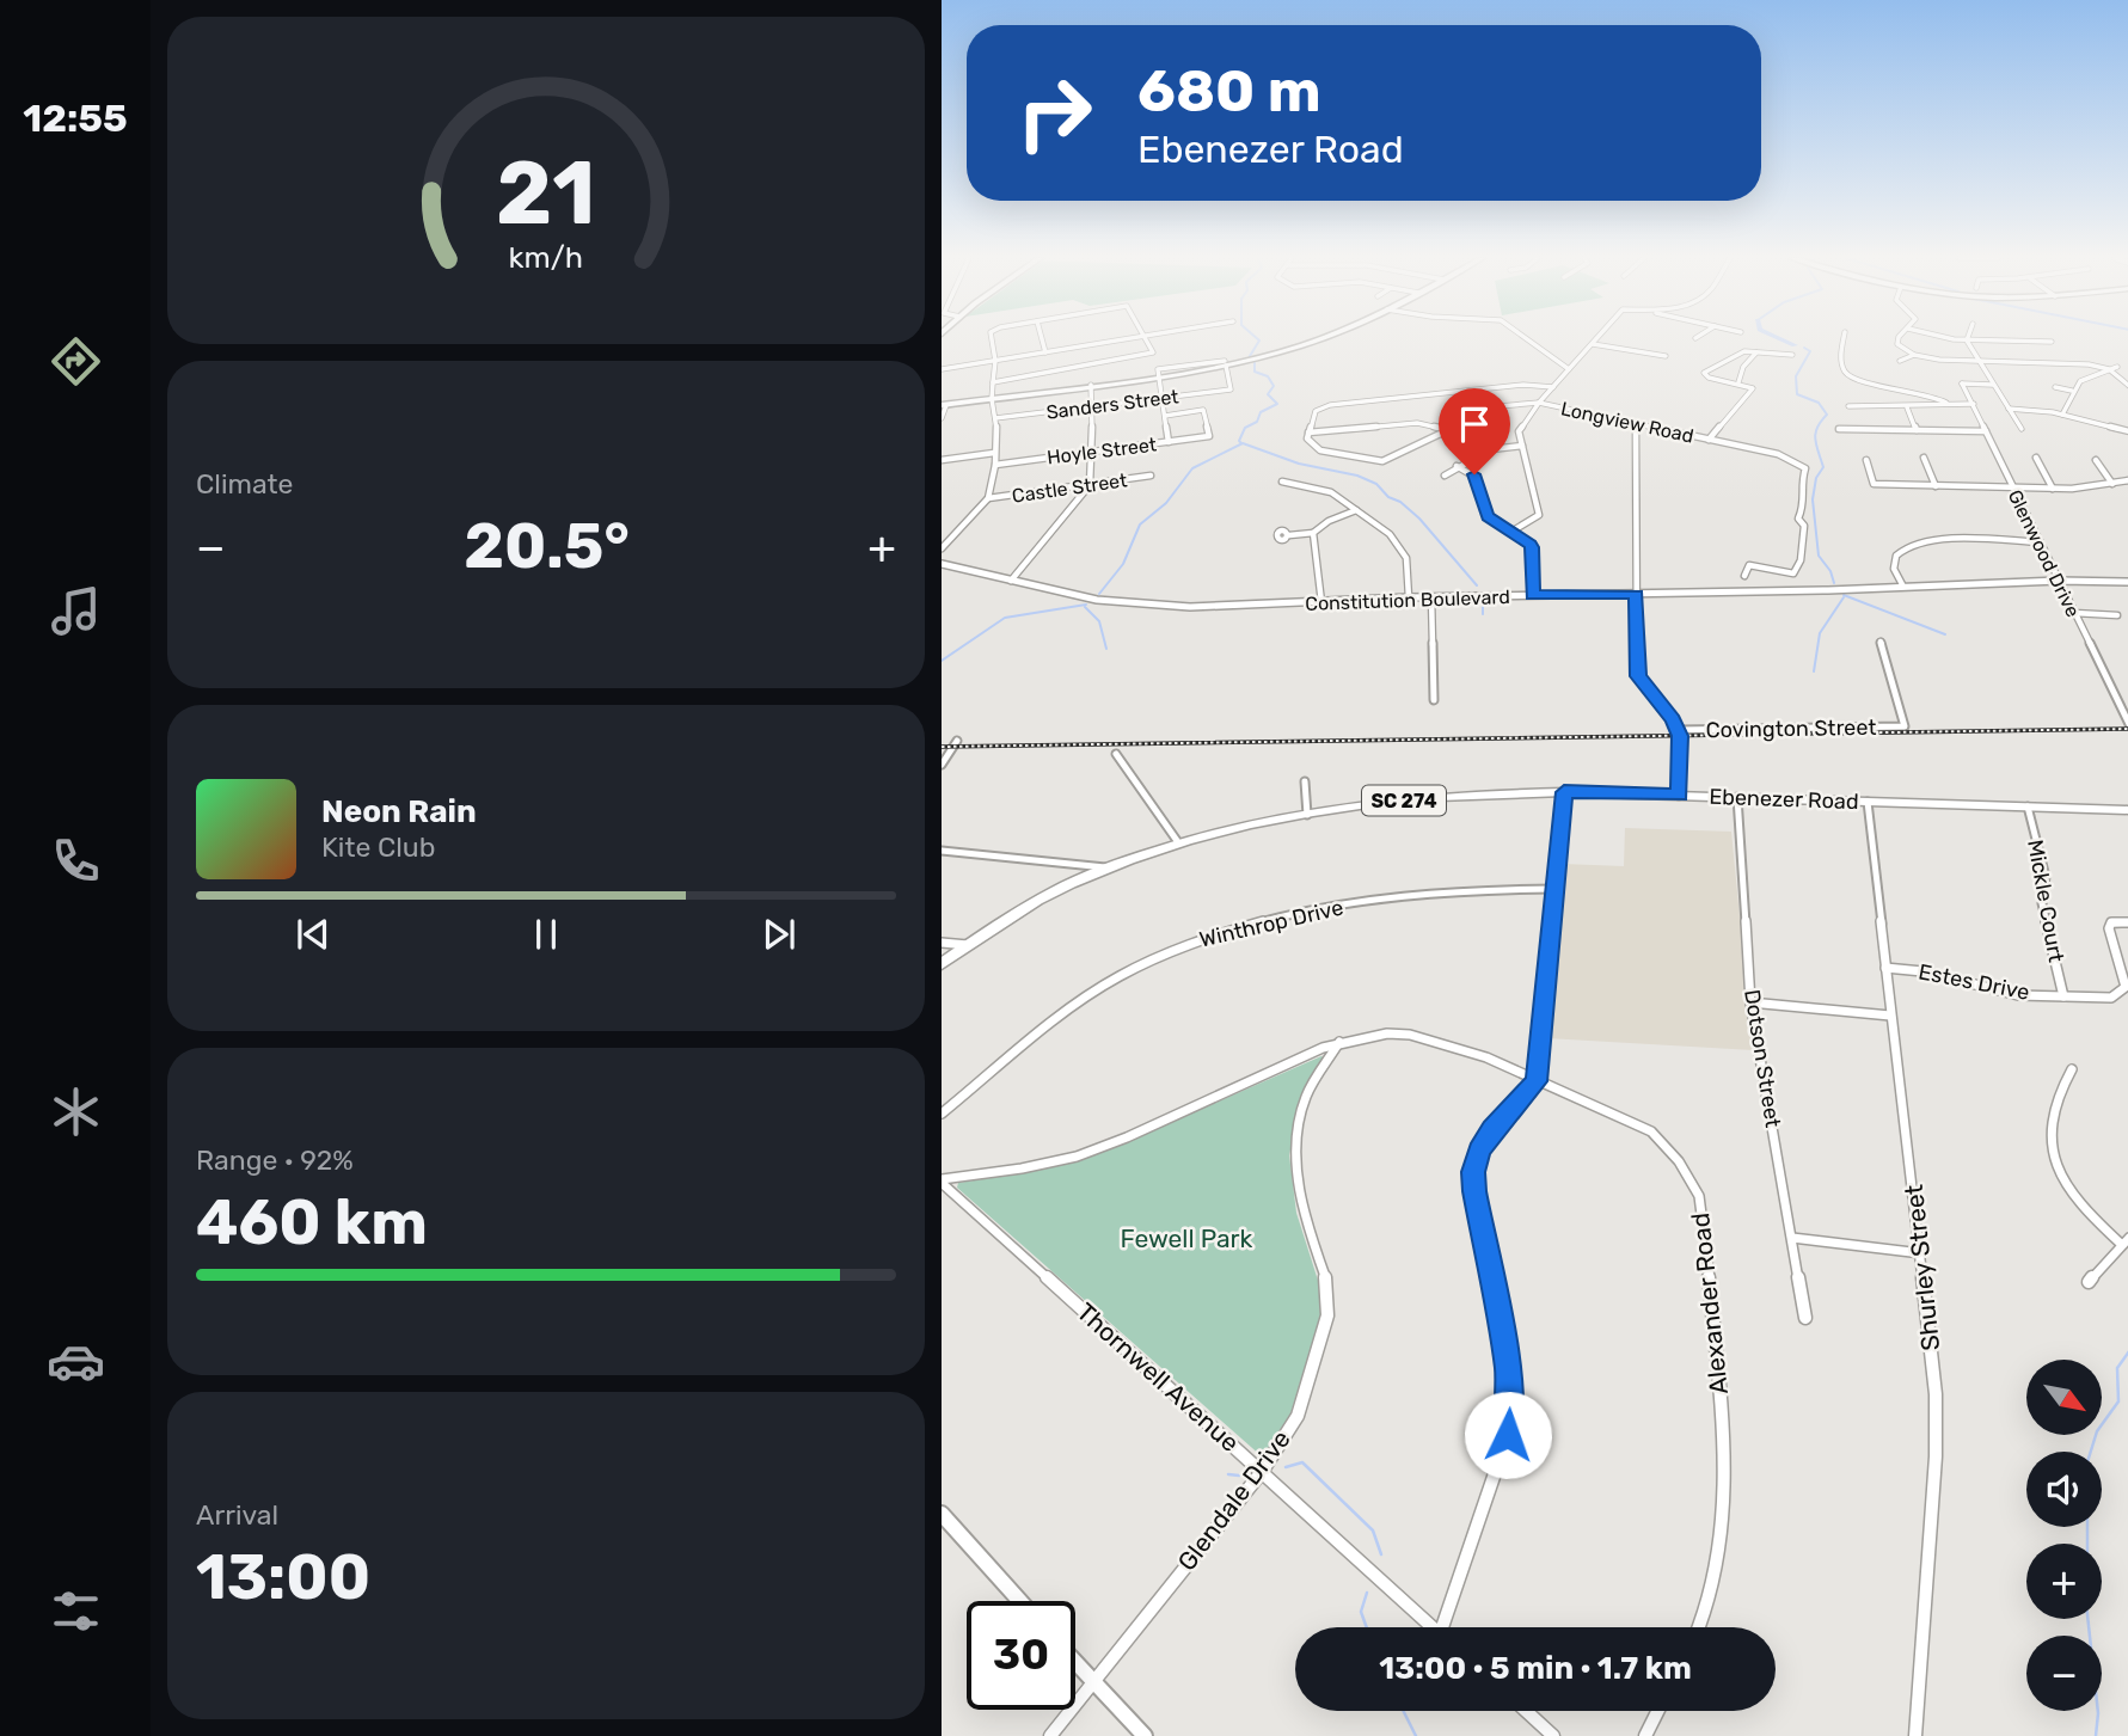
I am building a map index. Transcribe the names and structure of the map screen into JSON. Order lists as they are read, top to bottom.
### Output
{
  "streets": {
    "main road": ["Ebenezer Road", "SC 274"],
    "street": [
      "Sanders Street",
      "Longview Road",
      "Hoyle Street",
      "Castle Street",
      "Glenwood Drive",
      "Constitution Boulevard",
      "Covington Street",
      "Mickle Court",
      "Winthrop Drive",
      "Estes Drive",
      "Dotson Street",
      "Shurley Street",
      "Alexander Road",
      "Thornwell Avenue",
      "Glendale Drive"
    ]
  },
  "crossings": [
    ["Glenwood Drive", "Constitution Boulevard"],
    ["Ebenezer Road", "SC 274"],
    ["Ebenezer Road", "Mickle Court"],
    ["Ebenezer Road", "Dotson Street"],
    ["Ebenezer Road", "Shurley Street"],
    ["Mickle Court", "Estes Drive"],
    ["Estes Drive", "Shurley Street"],
    ["Alexander Road", "Thornwell Avenue"],
    ["Alexander Road", "Glendale Drive"],
    ["Thornwell Avenue", "Glendale Drive"]
  ],
  "parks": ["Fewell Park"],
  "north": "bottom right",
  "page": {
    "tabs": "12:55",
    "turn": ["680 m", "Ebenezer Road"],
    "tile": [
      "Climate",
      ["Range · 92%", "460 km"],
      ["Arrival", "13:00"]
    ],
    "heat": ["−", "20.5°", "+"],
    "song": ["Neon Rain", "Kite Club"],
    "map_buttons": ["+", "−"],
    "limit": "30",
    "trip": "13:00 · 5 min · 1.7 km",
    "gauge": ["21", "km/h"]
  }
}
